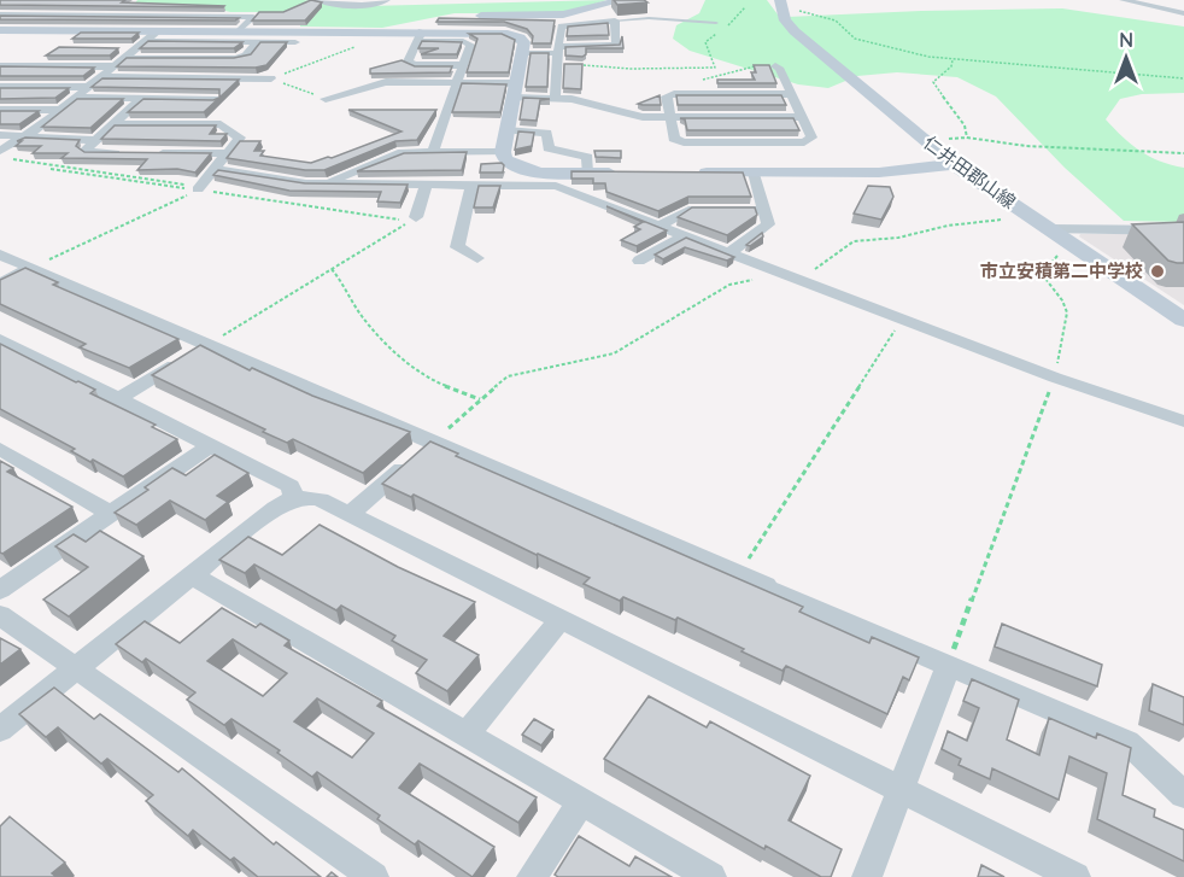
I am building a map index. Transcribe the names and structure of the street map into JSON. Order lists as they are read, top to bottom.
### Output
{
  "streets": {
    "street": ["仁井田郡山線"]
  },
  "places": ["市立安積第二中学校"],
  "north": "top"
}
